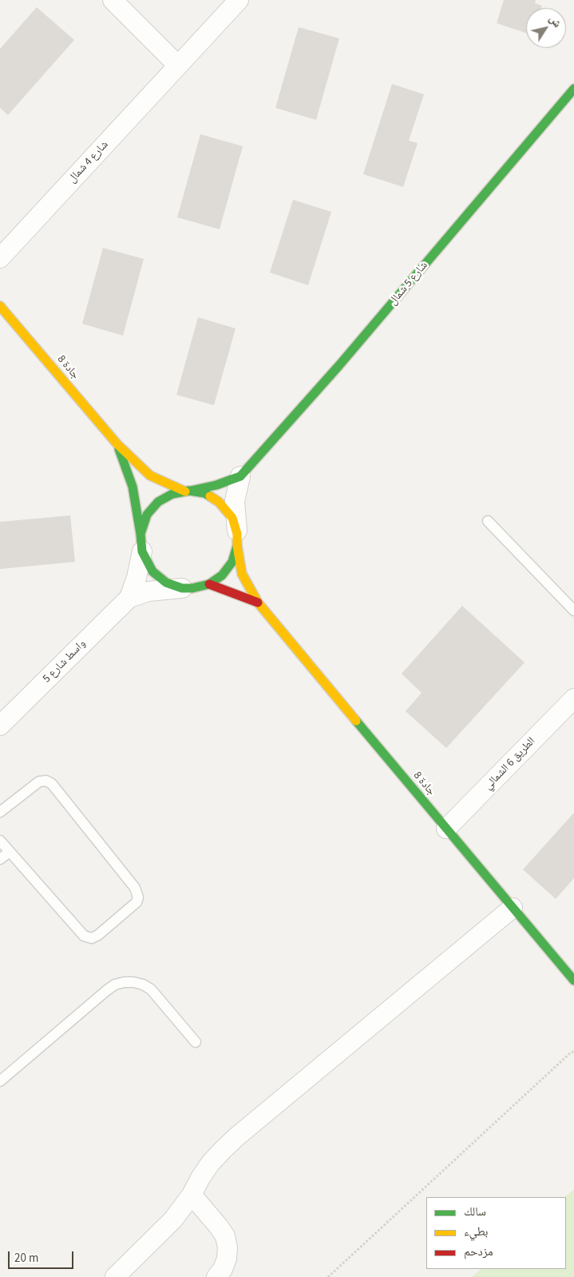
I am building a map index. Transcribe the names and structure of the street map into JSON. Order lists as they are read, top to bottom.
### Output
{
  "streets": {
    "main road": ["شارع 5 شمال", "جادة 8"],
    "street": ["شارع 4 شمال", "واسط شارع 5", "الطريق 6 الشمالي"]
  },
  "crossings": [
    ["شارع 5 شمال", "جادة 8"],
    ["شارع 5 شمال", "واسط شارع 5"],
    ["جادة 8", "واسط شارع 5"],
    ["جادة 8", "الطريق 6 الشمالي"]
  ],
  "legend": ["سالك", "بطيء", "مزدحم"],
  "scale_bar": "20 m",
  "north": "top right"
}
